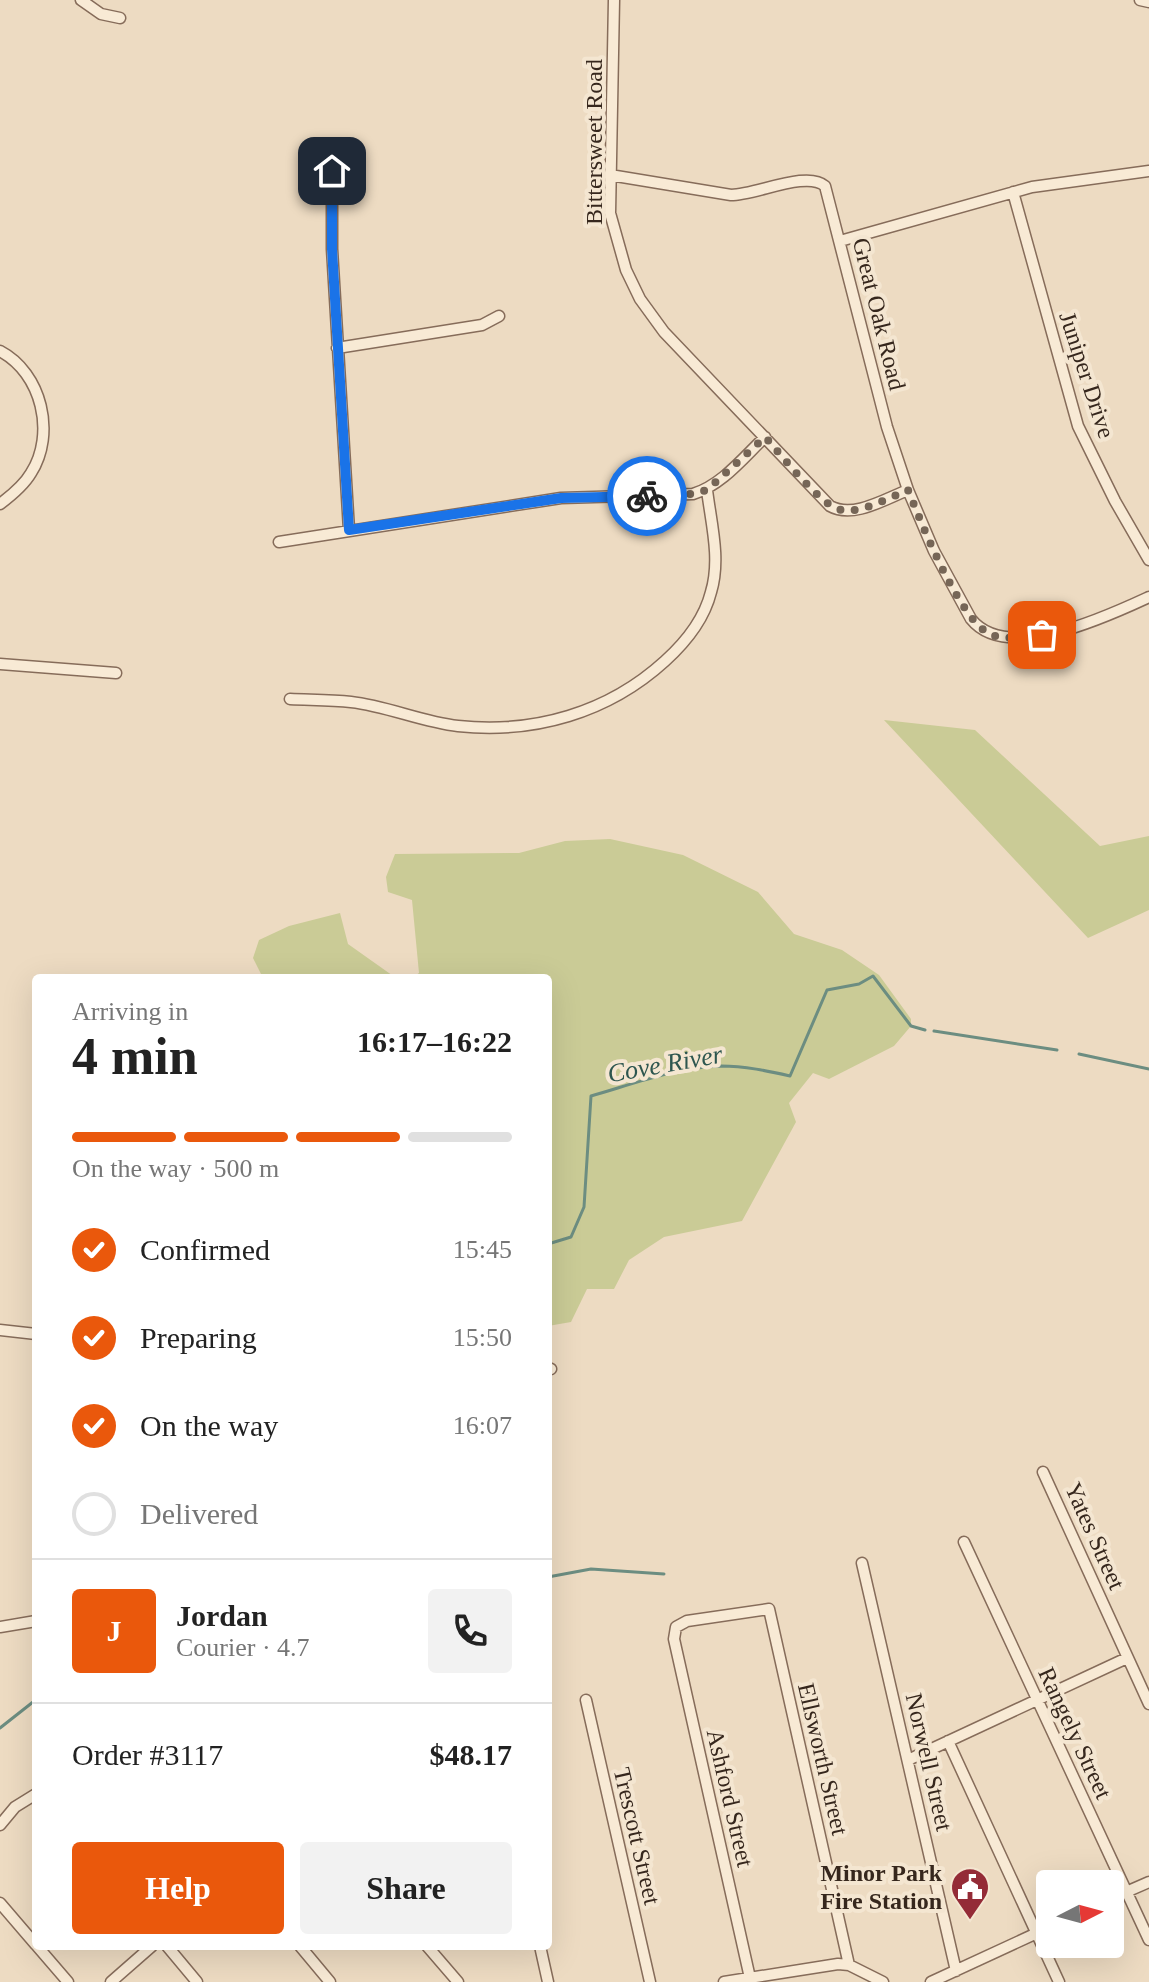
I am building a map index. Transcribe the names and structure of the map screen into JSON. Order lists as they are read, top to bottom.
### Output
{
  "streets": {
    "street": [
      "Bittersweet Road",
      "Great Oak Road",
      "Juniper Drive",
      "Yates Street",
      "Rangely Street",
      "Ellsworth Street",
      "Norwell Street",
      "Ashford Street",
      "Trescott Street"
    ]
  },
  "crossings": [
    ["Bittersweet Road", "Great Oak Road"],
    ["Ellsworth Street", "Ashford Street"]
  ],
  "water": ["Cove River"],
  "places": {
    "public building": ["Minor Park Fire Station"]
  },
  "north": "right",
  "page": {
    "heading": ["4 min", "Arriving in", "16:17–16:22"],
    "panel": [
      "Jordan",
      "Courier · 4.7",
      "Order #3117",
      "$48.17"
    ],
    "bar": "On the way · 500 m",
    "list": [
      ["Confirmed", "15:45"],
      ["Preparing", "15:50"],
      ["On the way", "16:07"],
      "Delivered"
    ],
    "round": "J",
    "buttons": ["Help", "Share"]
  }
}
